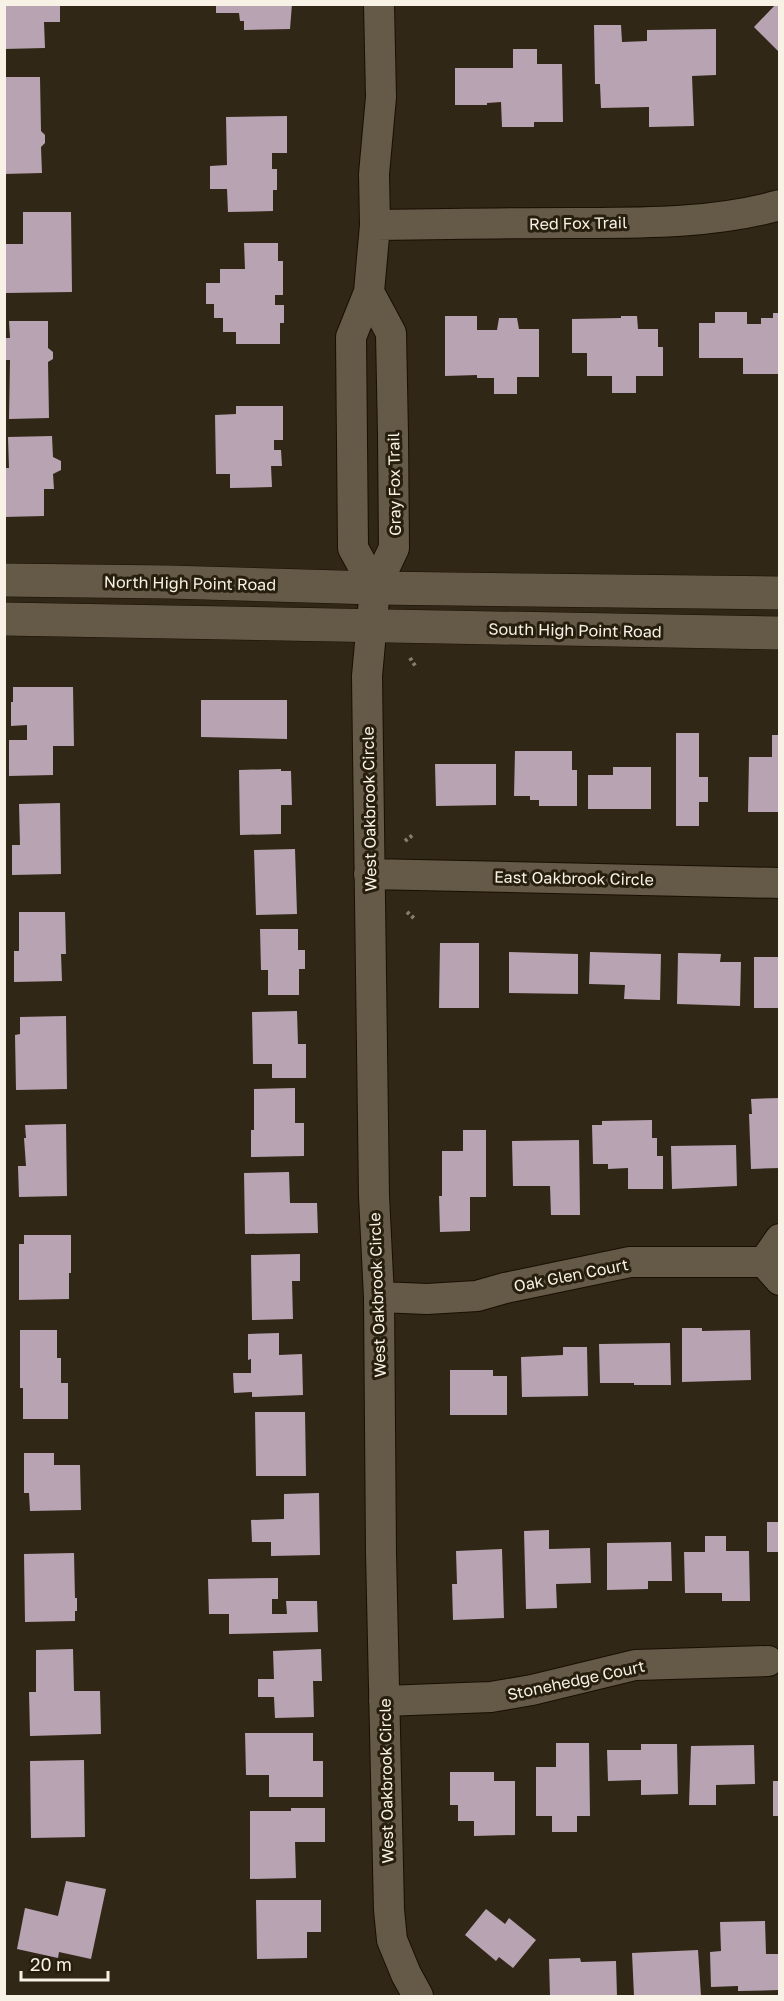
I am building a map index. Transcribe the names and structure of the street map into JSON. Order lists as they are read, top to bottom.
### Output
{
  "streets": {
    "street": [
      "Red Fox Trail",
      "Gray Fox Trail",
      "North High Point Road",
      "South High Point Road",
      "West Oakbrook Circle",
      "East Oakbrook Circle",
      "Oak Glen Court",
      "Stonehedge Court"
    ]
  },
  "crossings": [
    ["Gray Fox Trail", "North High Point Road"],
    ["Gray Fox Trail", "West Oakbrook Circle"],
    ["North High Point Road", "West Oakbrook Circle"],
    ["South High Point Road", "West Oakbrook Circle"],
    ["West Oakbrook Circle", "East Oakbrook Circle"],
    ["West Oakbrook Circle", "Oak Glen Court"],
    ["West Oakbrook Circle", "Stonehedge Court"]
  ],
  "scale_bar": "20 m"
}
